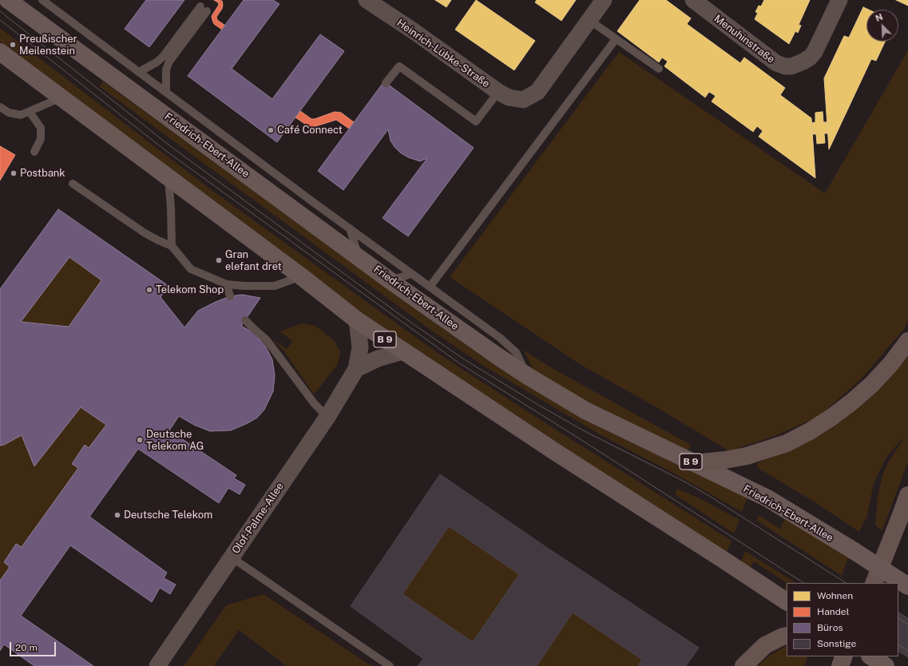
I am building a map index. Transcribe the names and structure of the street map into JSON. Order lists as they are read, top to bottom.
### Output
{
  "streets": {
    "main road": ["Friedrich-Ebert-Allee", "B 9"],
    "street": ["Menuhinstraße", "Heinrich-Lübke-Straße", "Olof-Palme-Allee"]
  },
  "crossings": [
    ["B 9", "Olof-Palme-Allee"]
  ],
  "places": [
    "Preußischer Meilenstein",
    "Café Connect",
    "Postbank",
    "Gran elefant dret",
    "Telekom Shop",
    "Deutsche Telekom AG",
    "Deutsche Telekom"
  ],
  "legend": [
    "Wohnen",
    "Handel",
    "Büros",
    "Sonstige"
  ],
  "scale_bar": "20 m",
  "north": "top left"
}
